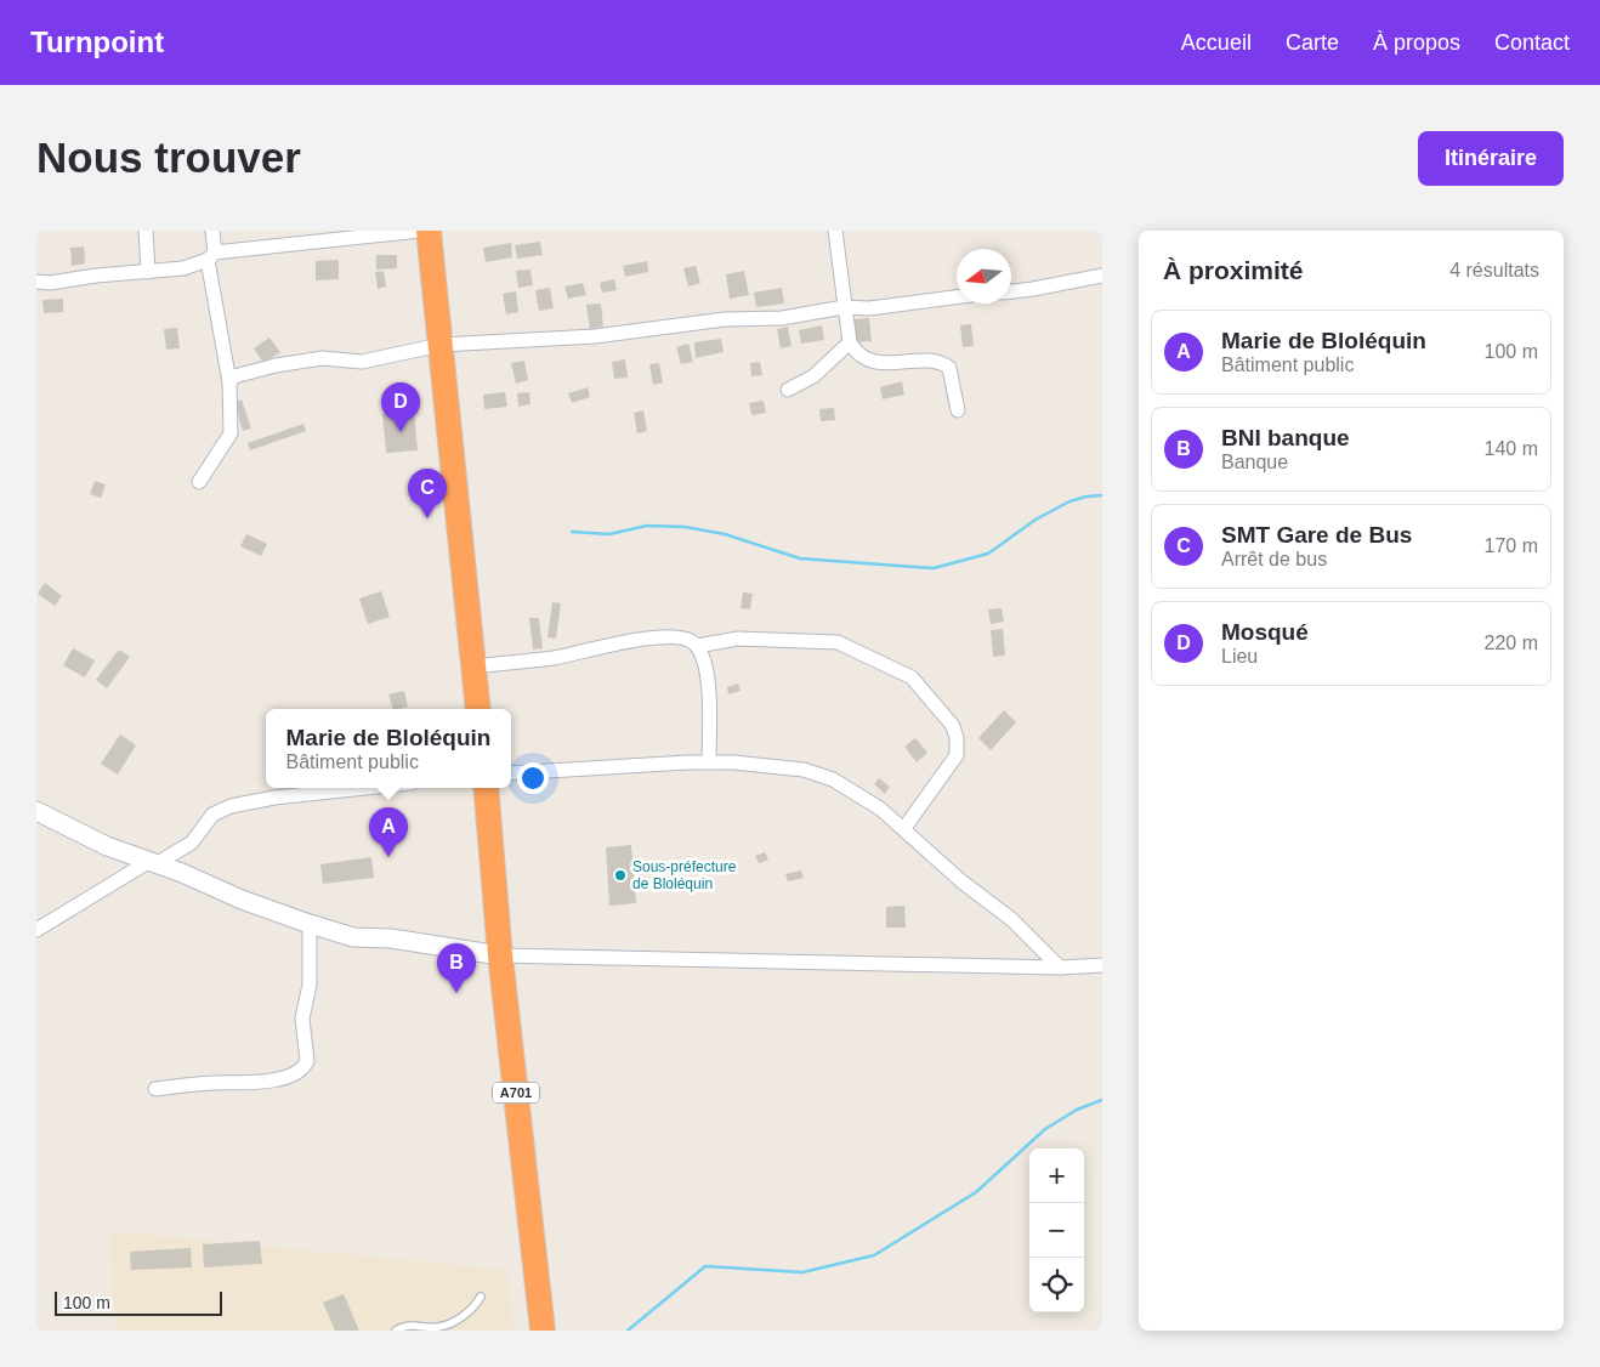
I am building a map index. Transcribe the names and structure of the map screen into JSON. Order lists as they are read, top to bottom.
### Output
{
  "streets": {
    "highway": ["A701"]
  },
  "places": ["Sous-préfecture de Bloléquin"],
  "scale_bar": "100 m",
  "north": "left",
  "page": {
    "header": "Turnpoint",
    "nav": [
      "Accueil",
      "Carte",
      "À propos",
      "Contact"
    ],
    "buttons": "Itinéraire",
    "title": "Nous trouver",
    "heading": ["À proximité", "4 résultats"],
    "list": [
      {
        "mark": "A",
        "name": "Marie de Bloléquin",
        "note": "Bâtiment public",
        "value": "100 m"
      },
      {
        "mark": "B",
        "name": "BNI banque",
        "note": "Banque",
        "value": "140 m"
      },
      {
        "mark": "C",
        "name": "SMT Gare de Bus",
        "note": "Arrêt de bus",
        "value": "170 m"
      },
      {
        "mark": "D",
        "name": "Mosqué",
        "note": "Lieu",
        "value": "220 m"
      }
    ],
    "pins": [
      "D",
      "C",
      "A",
      "B"
    ],
    "popup": ["Marie de Bloléquin", "Bâtiment public"],
    "map_buttons": ["+", "−"],
    "scale": "100 m"
  }
}
